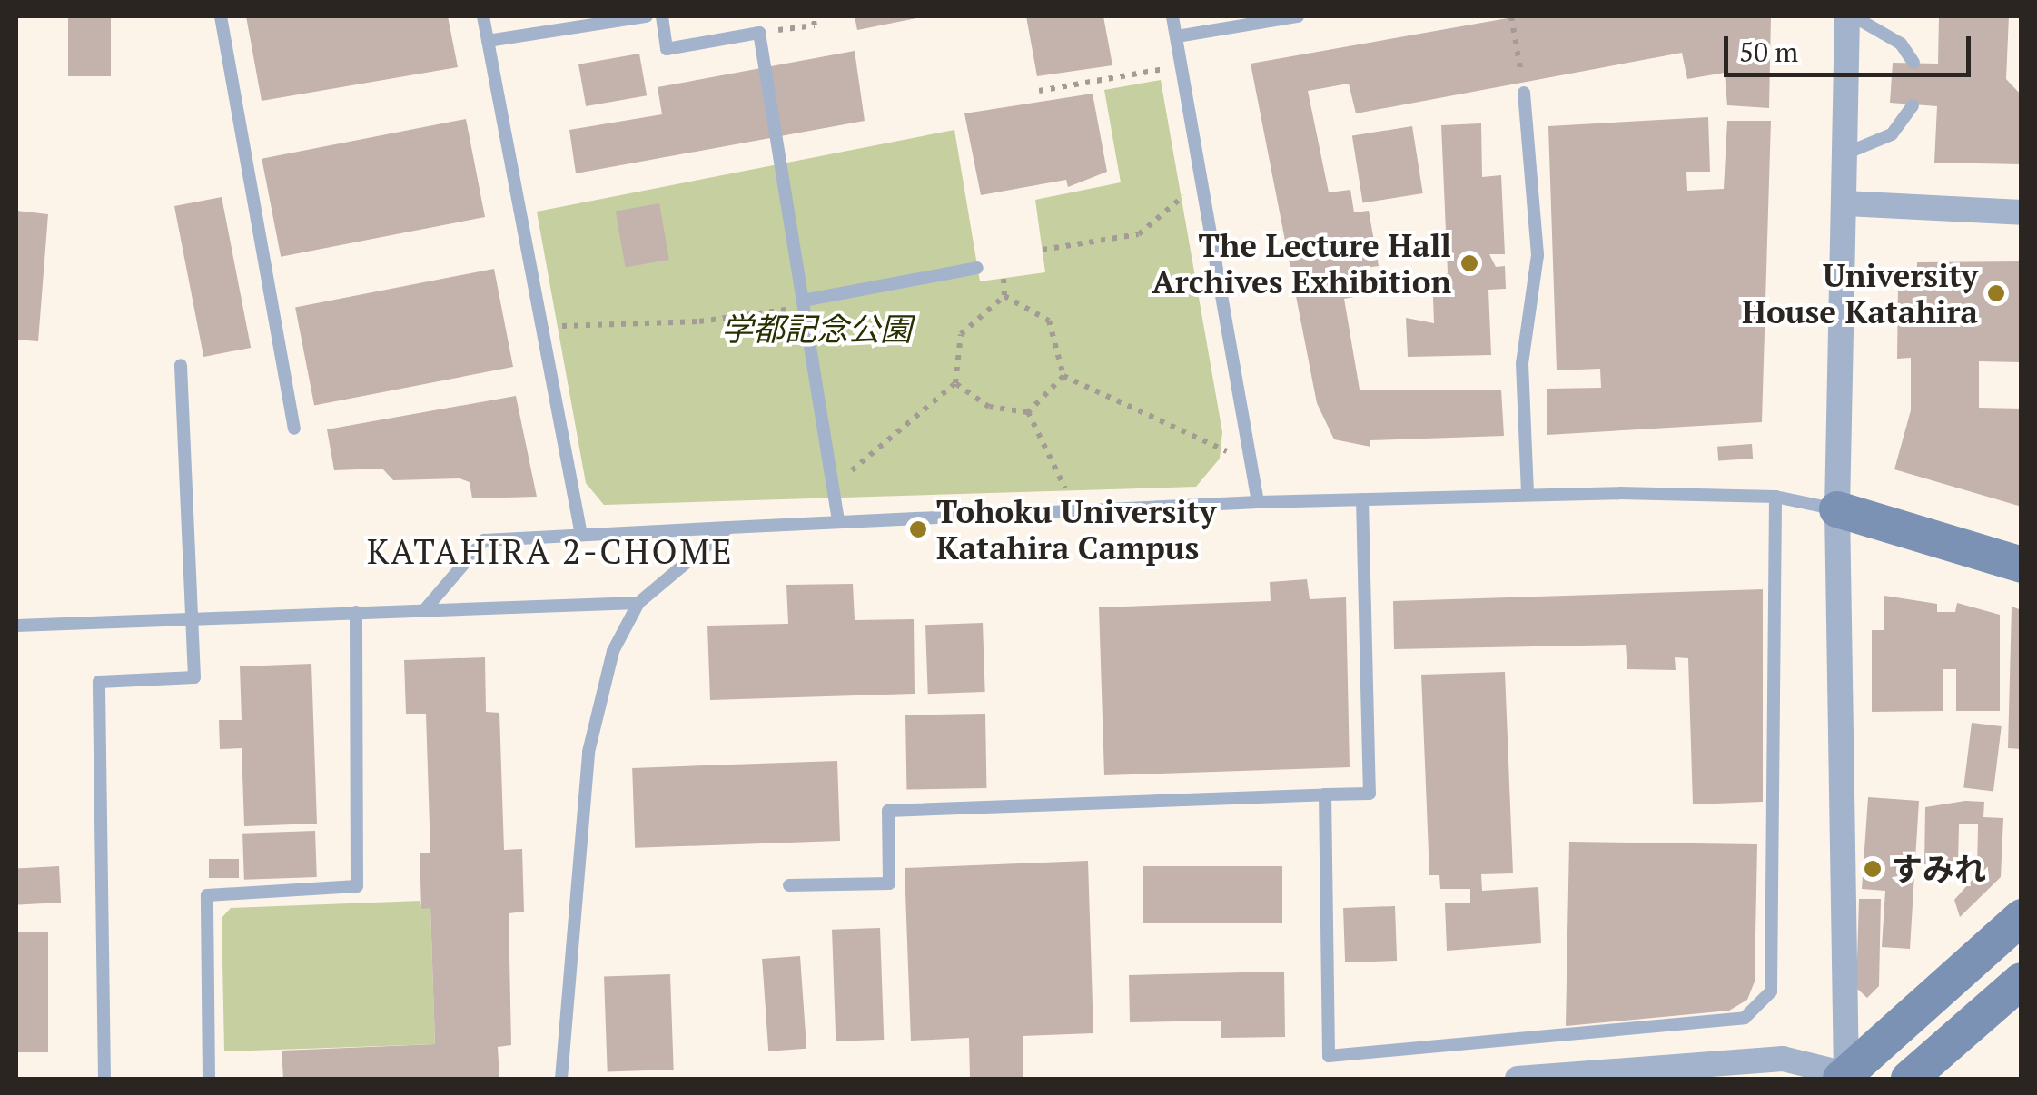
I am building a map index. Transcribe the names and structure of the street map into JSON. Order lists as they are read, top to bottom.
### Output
{
  "districts": ["KATAHIRA 2-CHOME"],
  "parks": ["学都記念公園"],
  "places": [
    "The Lecture Hall Archives Exhibition",
    "University House Katahira",
    "Tohoku University Katahira Campus",
    "すみれ"
  ],
  "scale_bar": "50 m"
}
